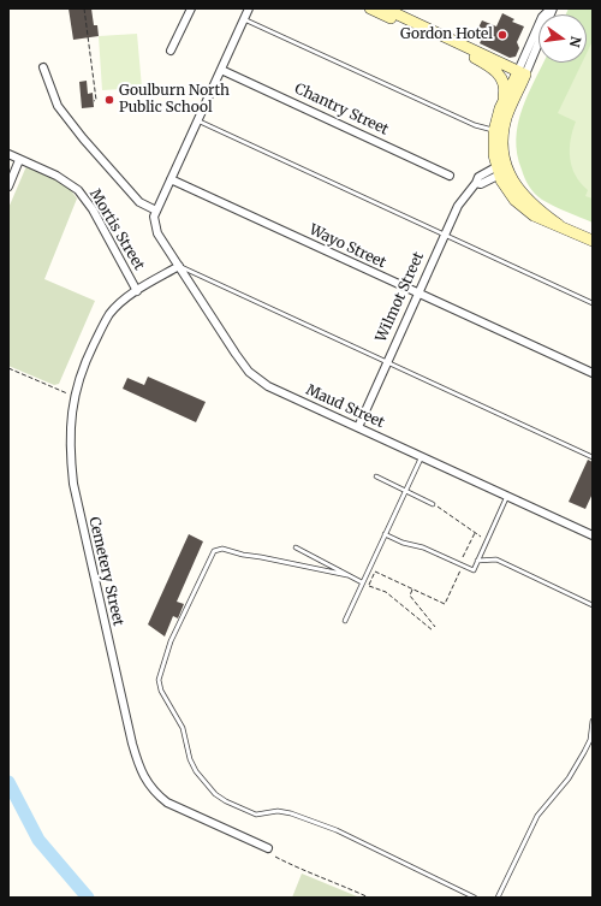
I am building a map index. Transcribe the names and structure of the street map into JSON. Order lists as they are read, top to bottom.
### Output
{
  "streets": {
    "street": [
      "Chantry Street",
      "Mortis Street",
      "Wayo Street",
      "Wilmot Street",
      "Maud Street",
      "Cemetery Street"
    ]
  },
  "crossings": [
    ["Mortis Street", "Cemetery Street"],
    ["Wayo Street", "Wilmot Street"],
    ["Wilmot Street", "Maud Street"],
    ["Maud Street", "Cemetery Street"]
  ],
  "places": ["Gordon Hotel", "Goulburn North Public School"],
  "north": "right"
}
